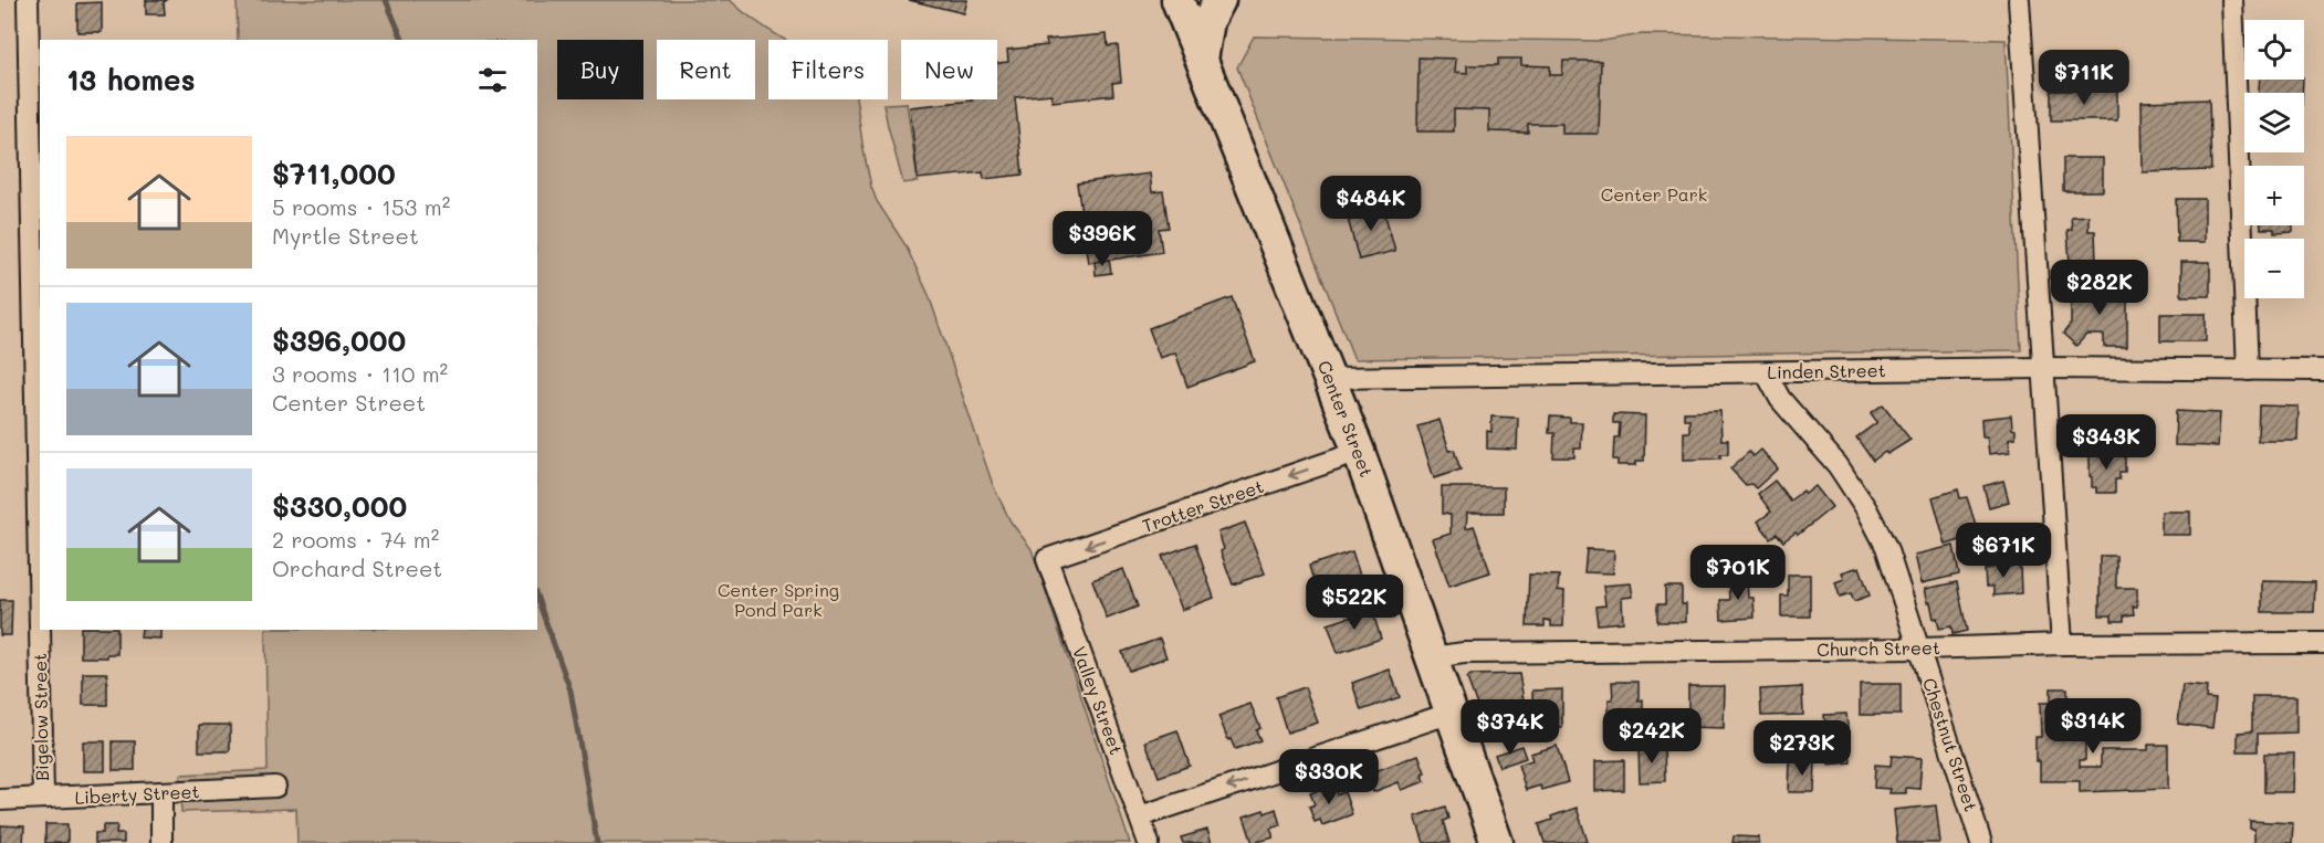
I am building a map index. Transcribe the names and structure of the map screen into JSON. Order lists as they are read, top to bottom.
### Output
{
  "streets": {
    "main road": ["Center Street"],
    "street": [
      "Linden Street",
      "Trotter Street",
      "Church Street",
      "Valley Street",
      "Bigelow Street",
      "Chestnut Street",
      "Liberty Street"
    ]
  },
  "crossings": [
    ["Linden Street", "Center Street"],
    ["Linden Street", "Chestnut Street"],
    ["Center Street", "Trotter Street"],
    ["Center Street", "Church Street"],
    ["Trotter Street", "Valley Street"],
    ["Church Street", "Chestnut Street"],
    ["Bigelow Street", "Liberty Street"]
  ],
  "one_way": ["Trotter Street"],
  "parks": ["Center Park", "Center Spring Pond Park"],
  "page": {
    "map_buttons": ["+", "−"],
    "chip": [
      "Buy",
      "Rent",
      "Filters",
      "New"
    ],
    "heading": "13 homes",
    "price": [
      "$711K",
      "$484K",
      "$396K",
      "$282K",
      "$343K",
      "$671K",
      "$701K",
      "$522K",
      "$314K",
      "$374K",
      "$242K",
      "$273K",
      "$330K"
    ],
    "list": [
      {
        "name": "$711,000",
        "note": "5 rooms · 153 m² · Myrtle Street"
      },
      {
        "name": "$396,000",
        "note": "3 rooms · 110 m² · Center Street"
      },
      {
        "name": "$330,000",
        "note": "2 rooms · 74 m² · Orchard Street"
      }
    ]
  }
}
